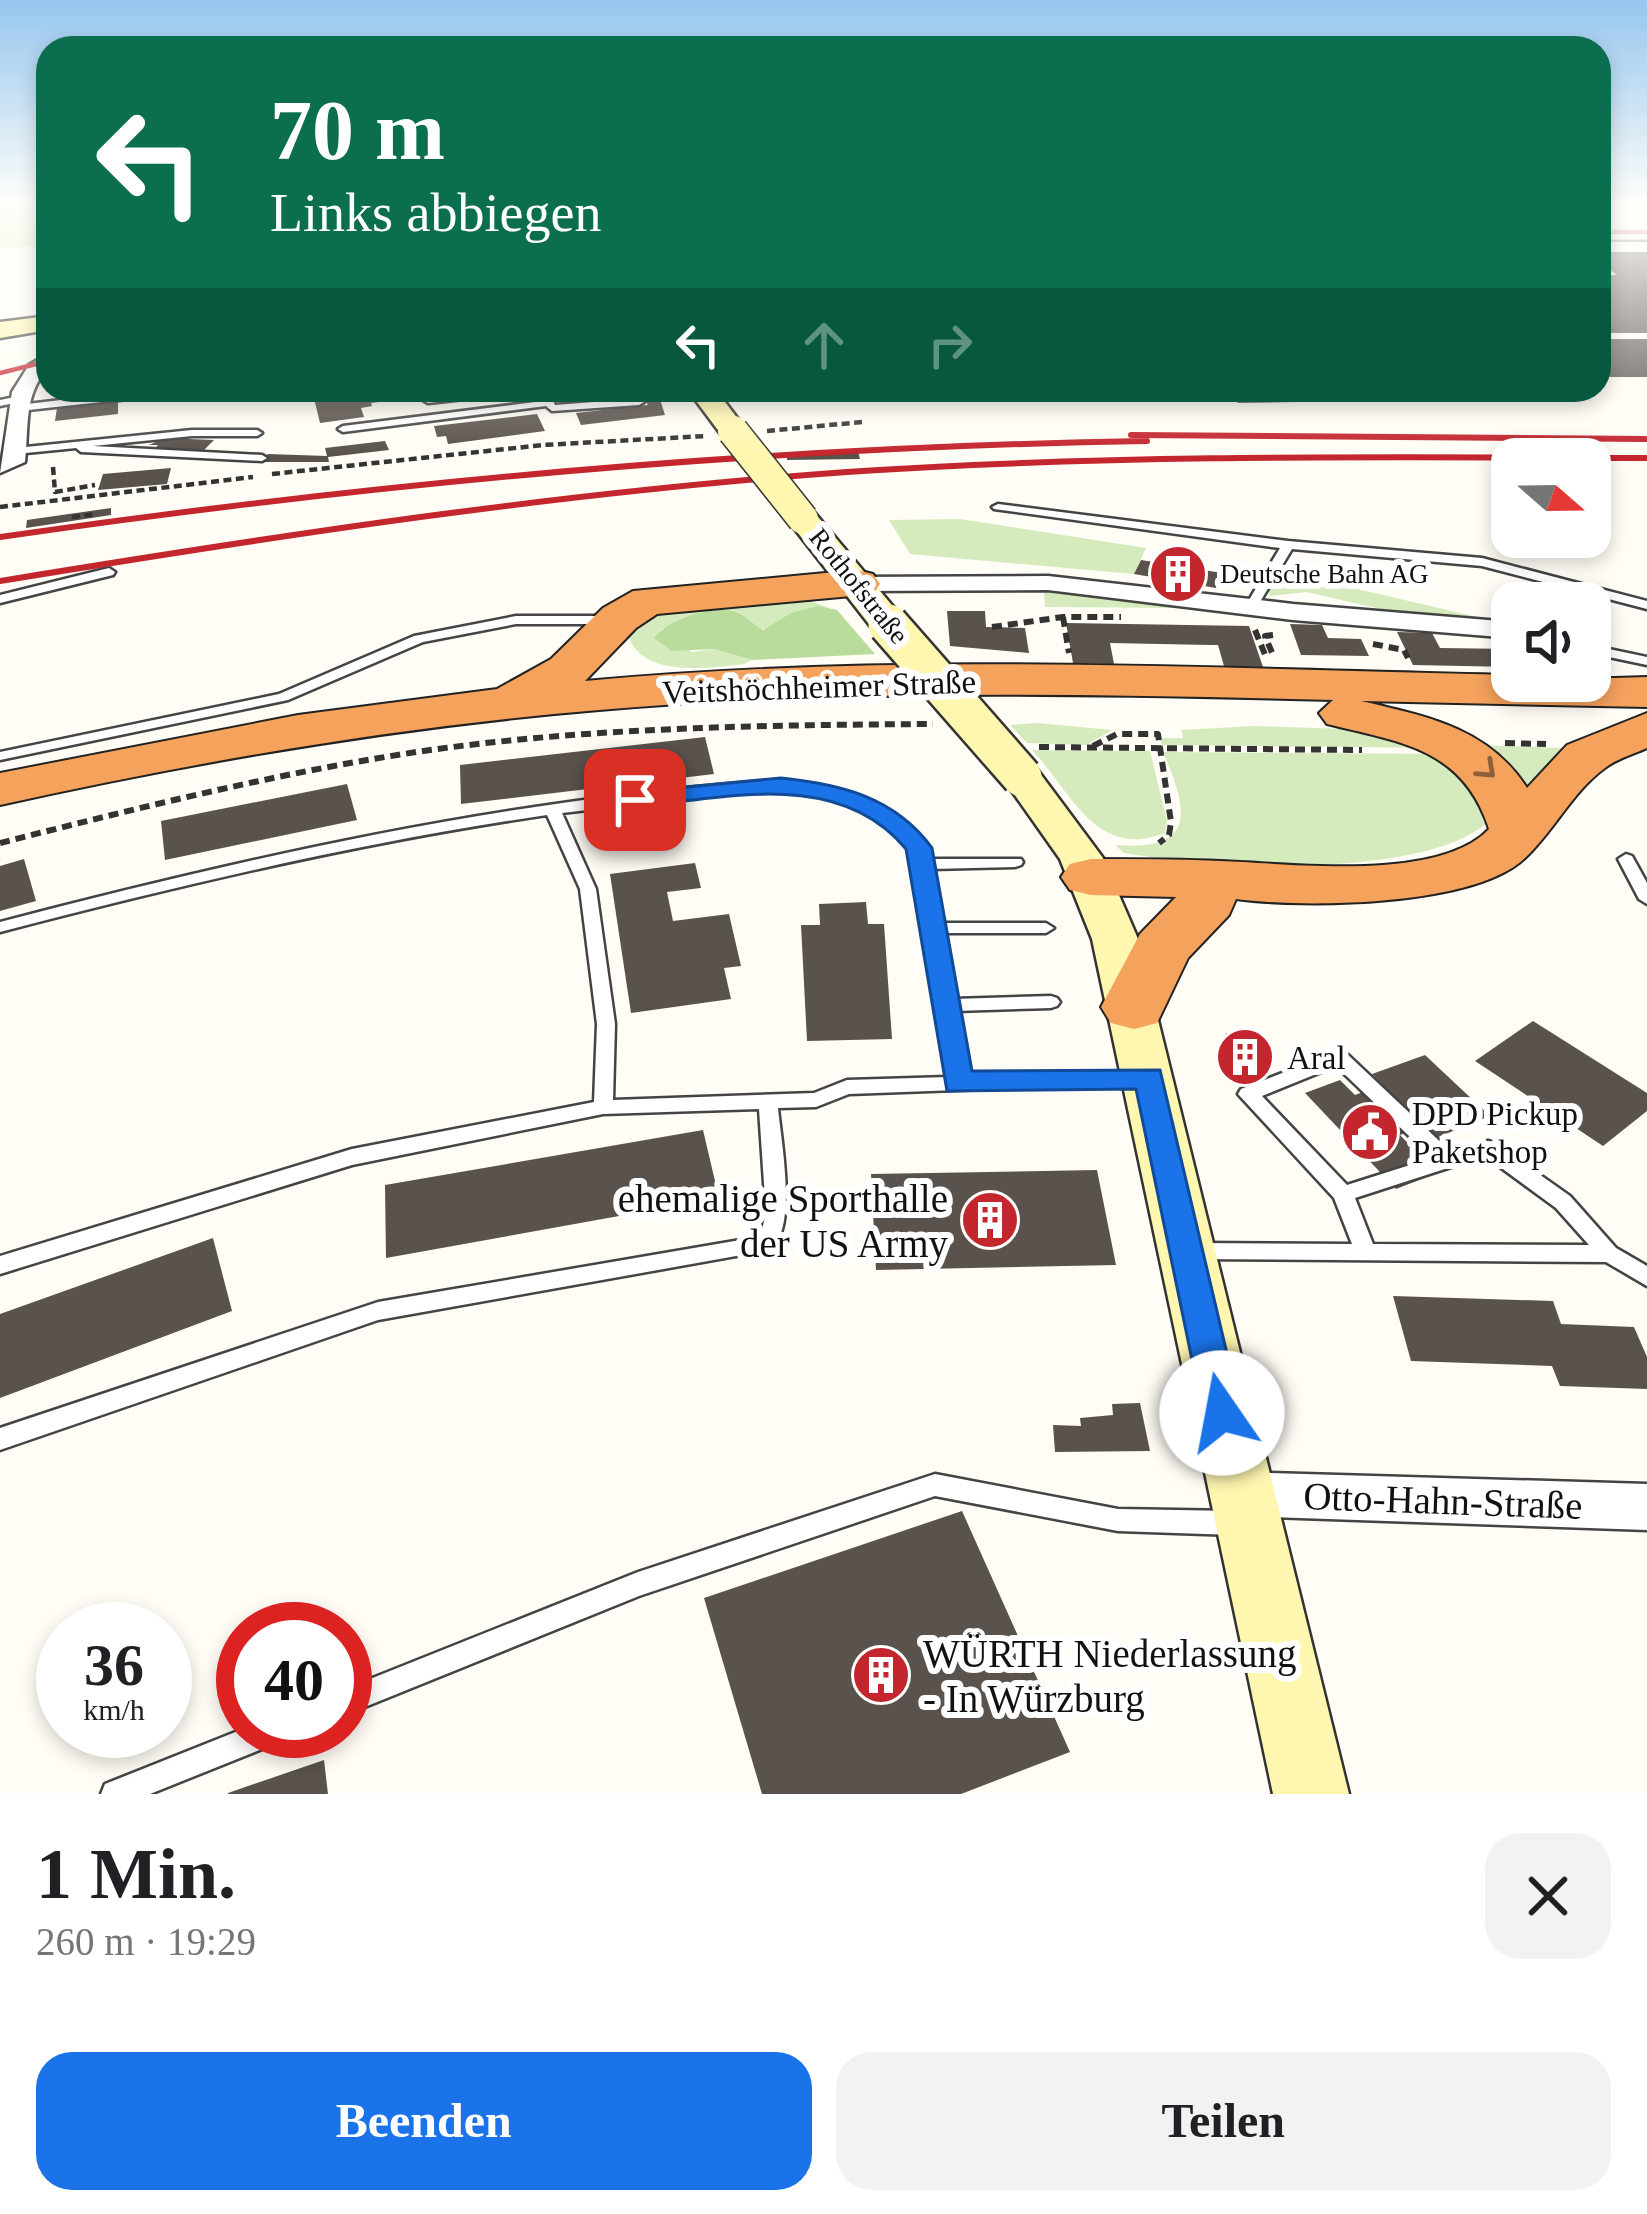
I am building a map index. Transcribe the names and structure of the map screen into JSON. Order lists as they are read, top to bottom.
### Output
{
  "streets": {
    "highway": ["Veitshöchheimer Straße"],
    "main road": ["Rothofstraße"],
    "street": ["Otto-Hahn-Straße"]
  },
  "crossings": [
    ["Rothofstraße", "Otto-Hahn-Straße"]
  ],
  "places": {
    "building": [
      "Deutsche Bahn AG",
      "Aral",
      "ehemalige Sporthalle der US Army",
      "WÜRTH Niederlassung - In Würzburg"
    ],
    "public building": ["DPD Pickup Paketshop"]
  },
  "north": "right",
  "page": {
    "turn": ["70 m", "Links abbiegen"],
    "speed": "36 km/h",
    "limit": "40",
    "heading": ["1 Min.", "260 m · 19:29"],
    "buttons": ["Beenden", "Teilen"]
  }
}
